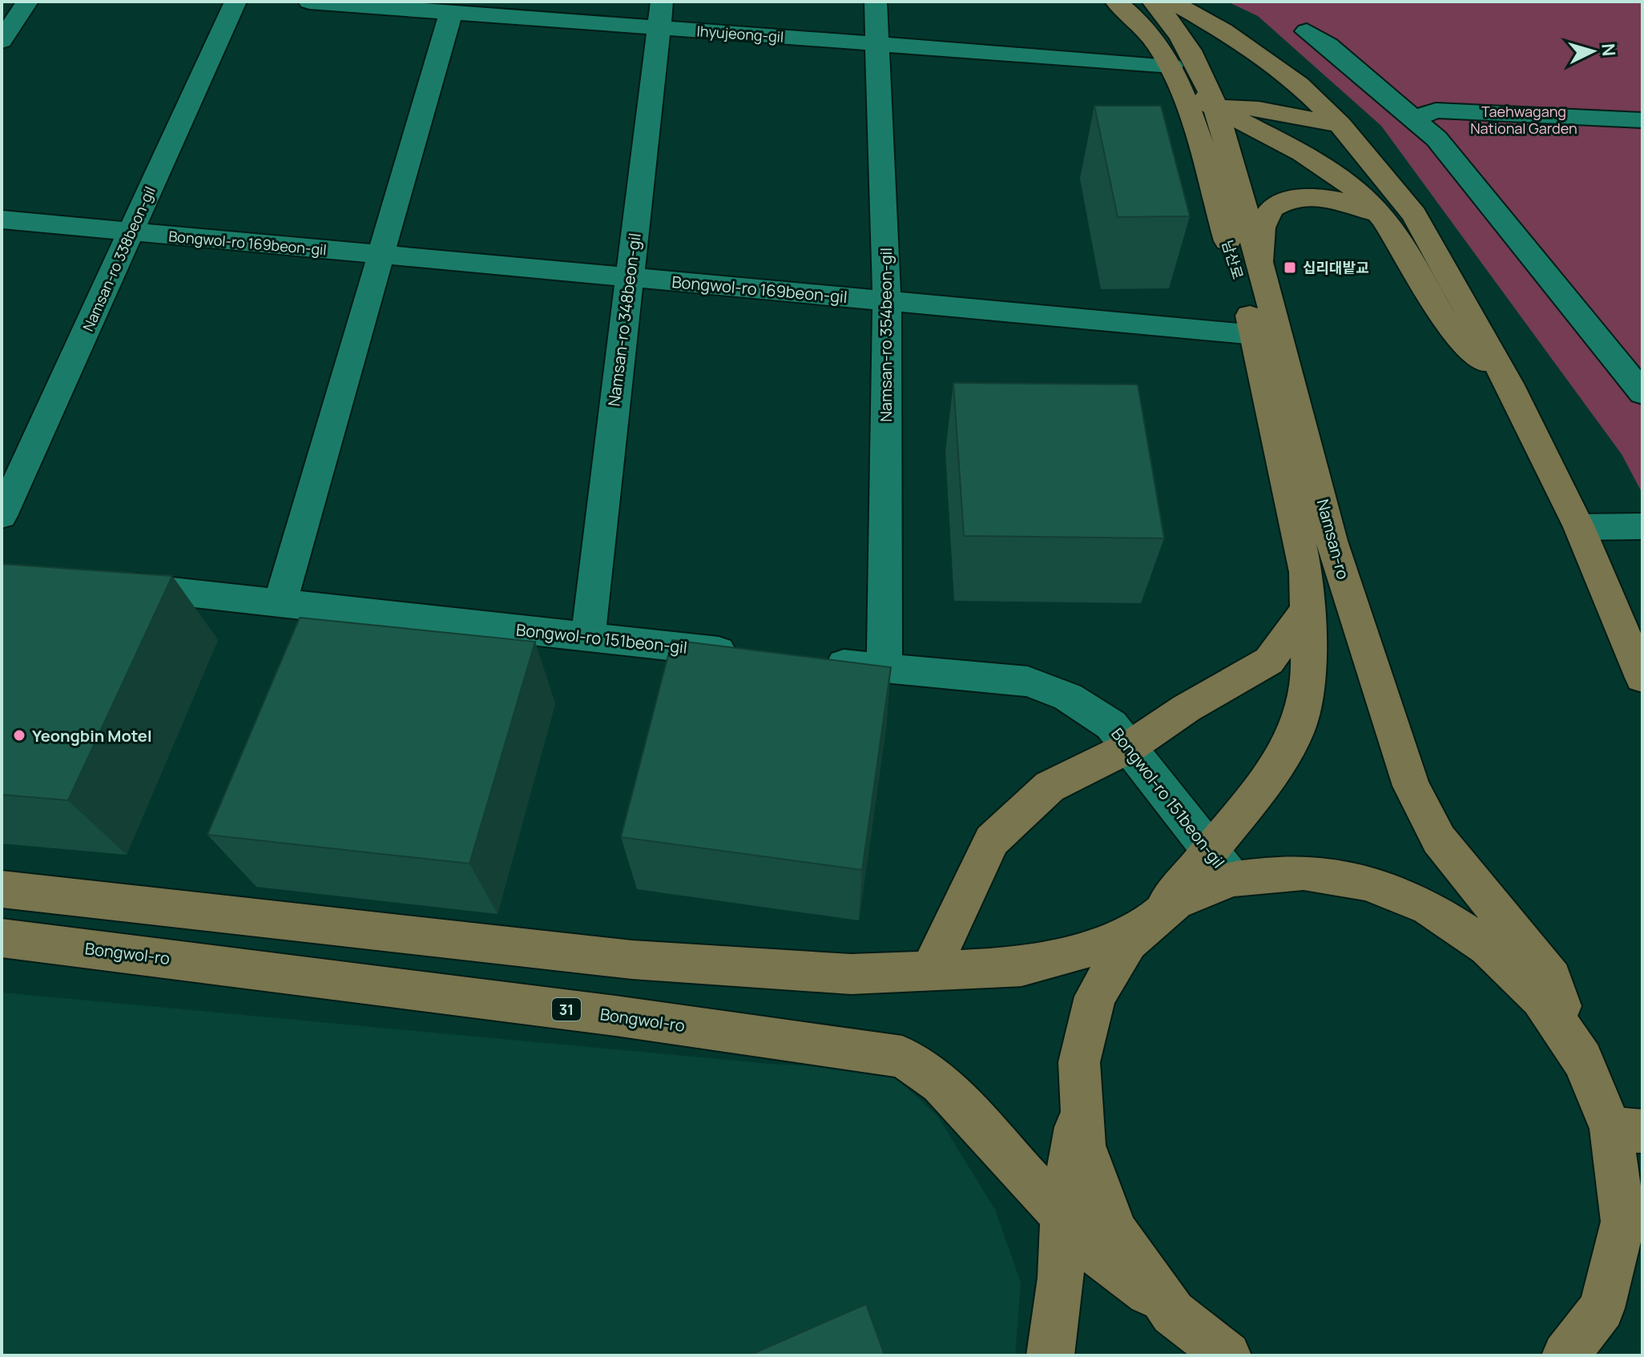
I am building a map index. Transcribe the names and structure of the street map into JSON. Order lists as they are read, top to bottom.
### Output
{
  "streets": {
    "main road": [
      "남산로",
      "Namsan-ro",
      "Bongwol-ro",
      "31"
    ],
    "street": [
      "Ihyujeong-gil",
      "Bongwol-ro 169beon-gil",
      "Namsan-ro 338beon-gil",
      "Namsan-ro 348beon-gil",
      "Namsan-ro 354beon-gil",
      "Bongwol-ro 151beon-gil"
    ]
  },
  "crossings": [
    ["Ihyujeong-gil", "남산로"],
    ["Ihyujeong-gil", "Namsan-ro 348beon-gil"],
    ["Ihyujeong-gil", "Namsan-ro 354beon-gil"],
    ["Bongwol-ro 169beon-gil", "Namsan-ro 338beon-gil"],
    ["Bongwol-ro 169beon-gil", "남산로"],
    ["Bongwol-ro 169beon-gil", "Namsan-ro 348beon-gil"],
    ["Bongwol-ro 169beon-gil", "Namsan-ro 354beon-gil"],
    ["남산로", "Namsan-ro"],
    ["남산로", "Bongwol-ro 151beon-gil"],
    ["Namsan-ro 348beon-gil", "Bongwol-ro 151beon-gil"],
    ["Namsan-ro 354beon-gil", "Bongwol-ro 151beon-gil"]
  ],
  "parks": ["Taehwagang National Garden"],
  "places": {
    "transit": ["십리대밭교"],
    "other": ["Yeongbin Motel"]
  },
  "north": "right"
}
